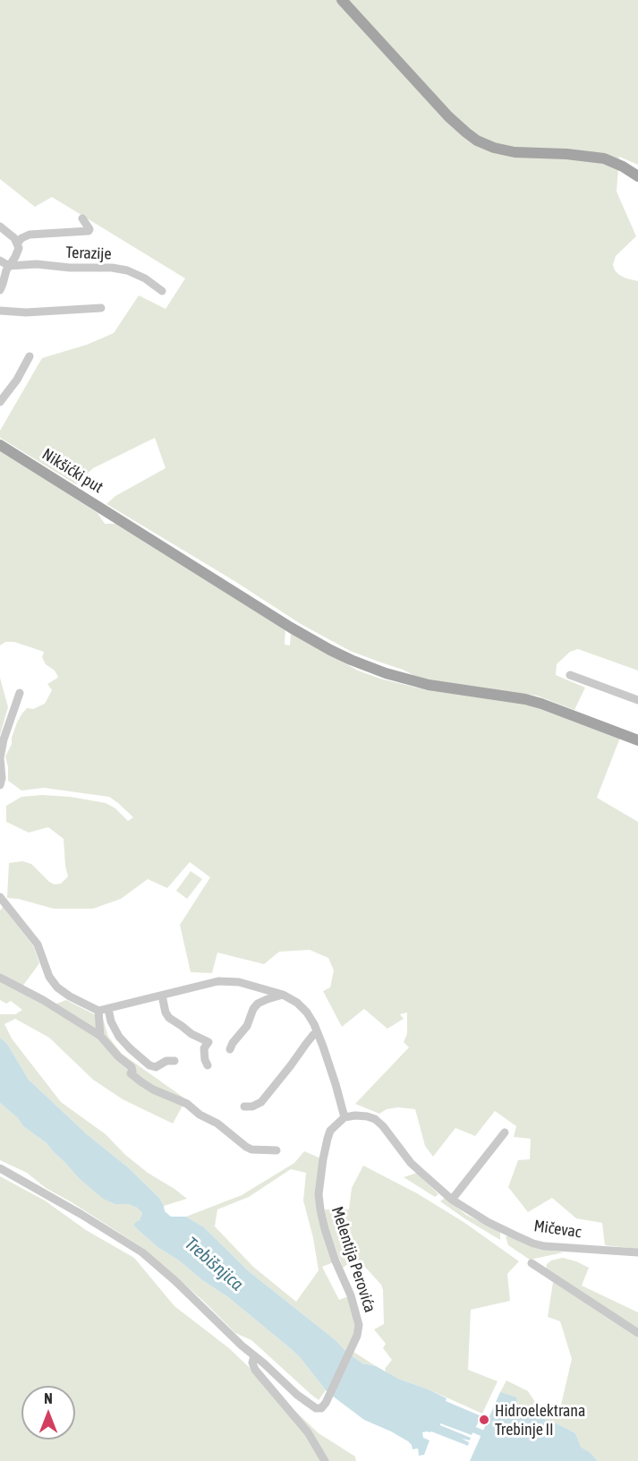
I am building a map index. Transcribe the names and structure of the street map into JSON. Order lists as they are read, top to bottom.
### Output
{
  "streets": {
    "main road": ["Nikšićki put"],
    "street": ["Terazije", "Mičevac", "Melentija Perovića"]
  },
  "crossings": [
    ["Mičevac", "Melentija Perovića"]
  ],
  "water": ["Trebišnjica"],
  "places": ["Hidroelektrana Trebinje II"],
  "north": "top"
}
